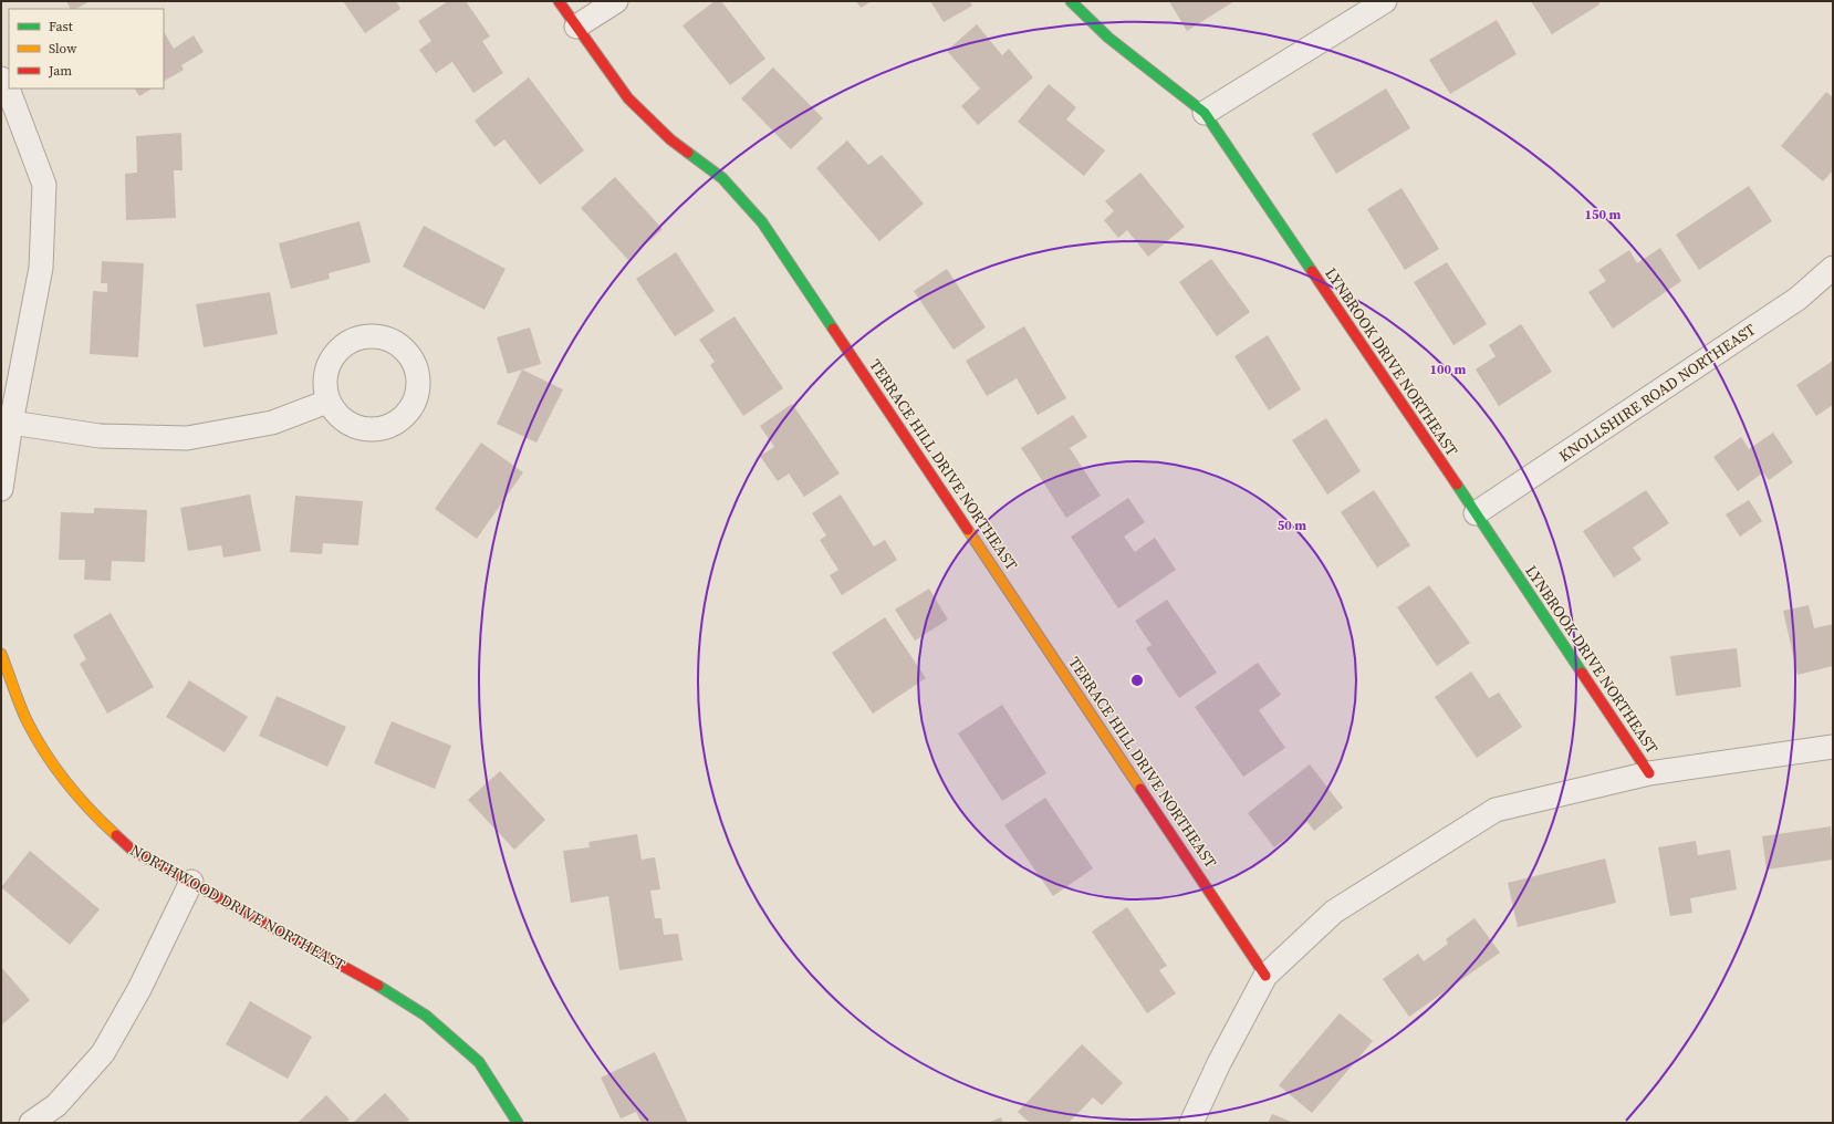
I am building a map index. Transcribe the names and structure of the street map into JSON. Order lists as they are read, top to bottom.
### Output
{
  "streets": {
    "street": [
      "LYNBROOK DRIVE NORTHEAST",
      "KNOLLSHIRE ROAD NORTHEAST",
      "TERRACE HILL DRIVE NORTHEAST",
      "NORTHWOOD DRIVE NORTHEAST"
    ]
  },
  "crossings": [
    ["LYNBROOK DRIVE NORTHEAST", "KNOLLSHIRE ROAD NORTHEAST"]
  ],
  "legend": ["Fast", "Slow", "Jam"],
  "rings": ["150 m", "100 m", "50 m"]
}
